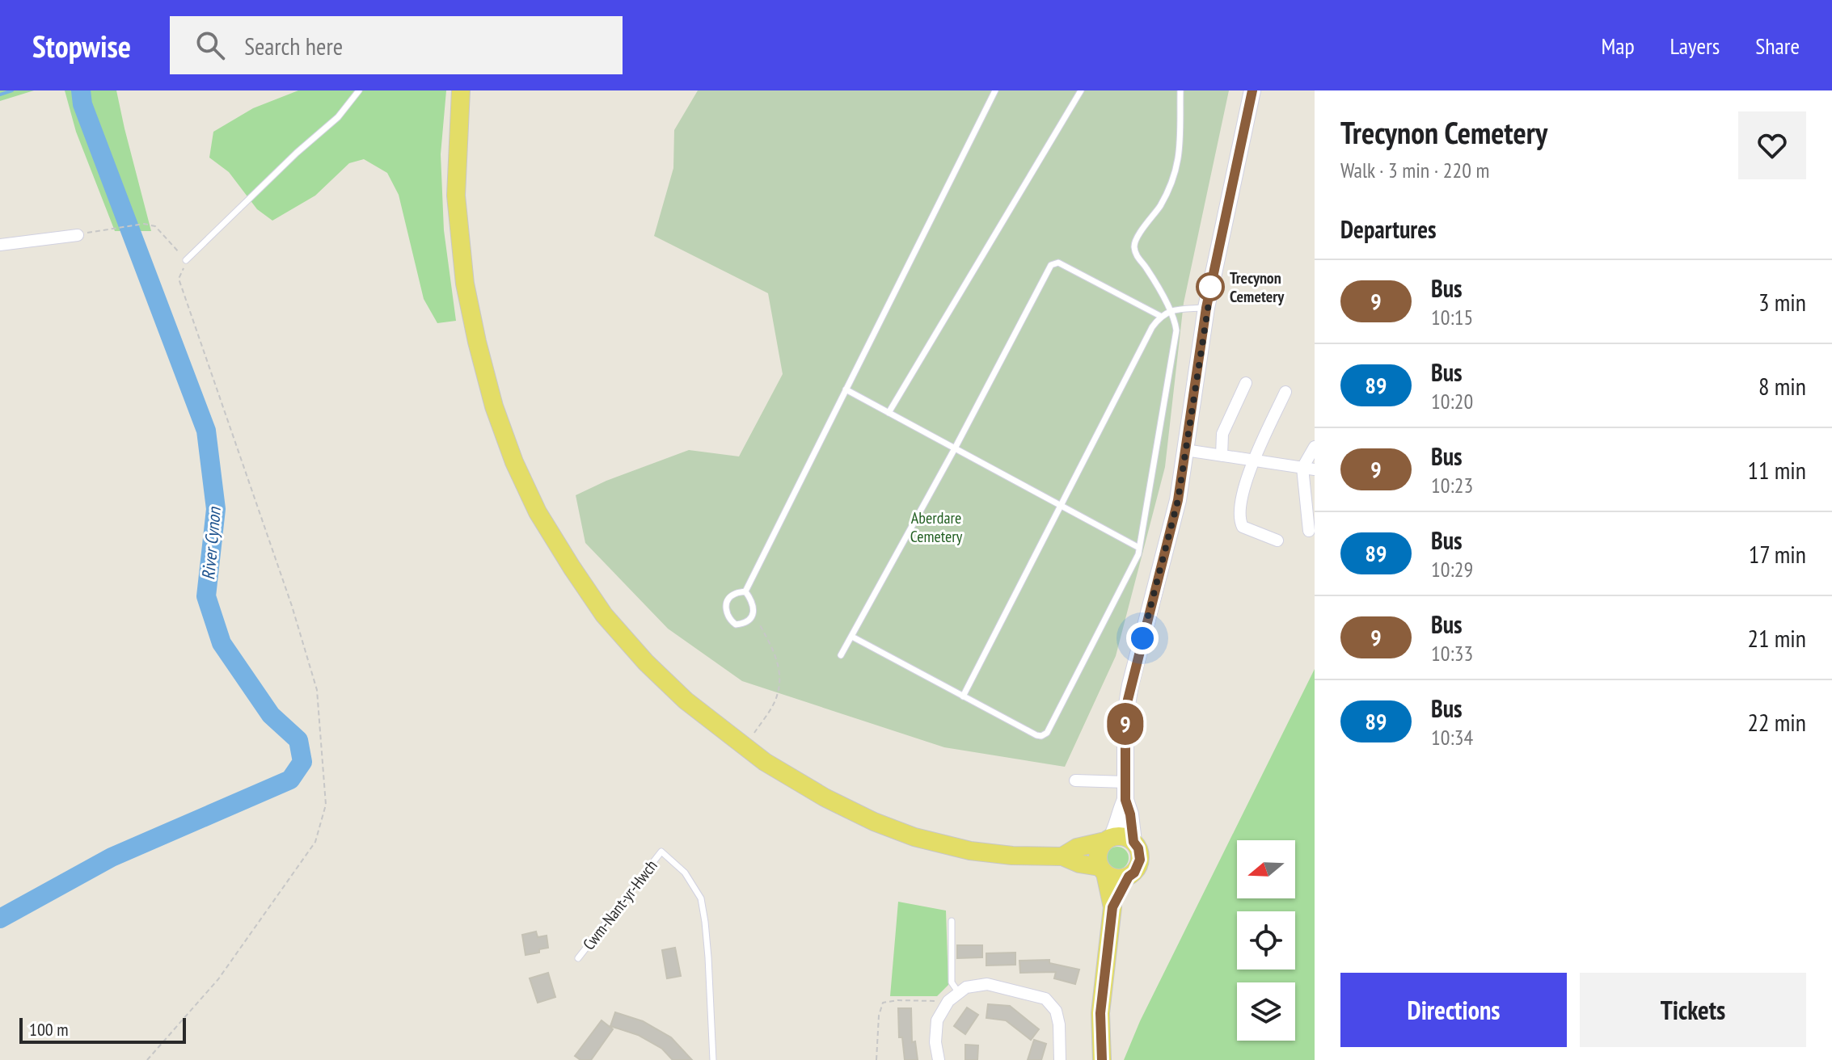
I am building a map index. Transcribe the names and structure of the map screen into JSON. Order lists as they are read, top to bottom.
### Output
{
  "streets": {
    "lane": ["Cwm-Nant-yr-Hwch"]
  },
  "water": ["River Cynon"],
  "parks": ["Aberdare Cemetery"],
  "places": ["Trecynon Cemetery"],
  "lines": ["bus line 9"],
  "scale_bar": "100 m",
  "north": "left",
  "page": {
    "header": "Stopwise",
    "search": "Search here",
    "nav": ["Map", "Layers", "Share"],
    "on_map": "9",
    "heading": [
      ["Trecynon Cemetery", "Walk · 3 min · 220 m"],
      "Departures"
    ],
    "list": [
      {
        "mark": "9",
        "name": "Bus",
        "note": "10:15",
        "value": "3 min"
      },
      {
        "mark": "89",
        "name": "Bus",
        "note": "10:20",
        "value": "8 min"
      },
      {
        "mark": "9",
        "name": "Bus",
        "note": "10:23",
        "value": "11 min"
      },
      {
        "mark": "89",
        "name": "Bus",
        "note": "10:29",
        "value": "17 min"
      },
      {
        "mark": "9",
        "name": "Bus",
        "note": "10:33",
        "value": "21 min"
      },
      {
        "mark": "89",
        "name": "Bus",
        "note": "10:34",
        "value": "22 min"
      }
    ],
    "buttons": ["Directions", "Tickets"],
    "scale": "100 m"
  }
}
